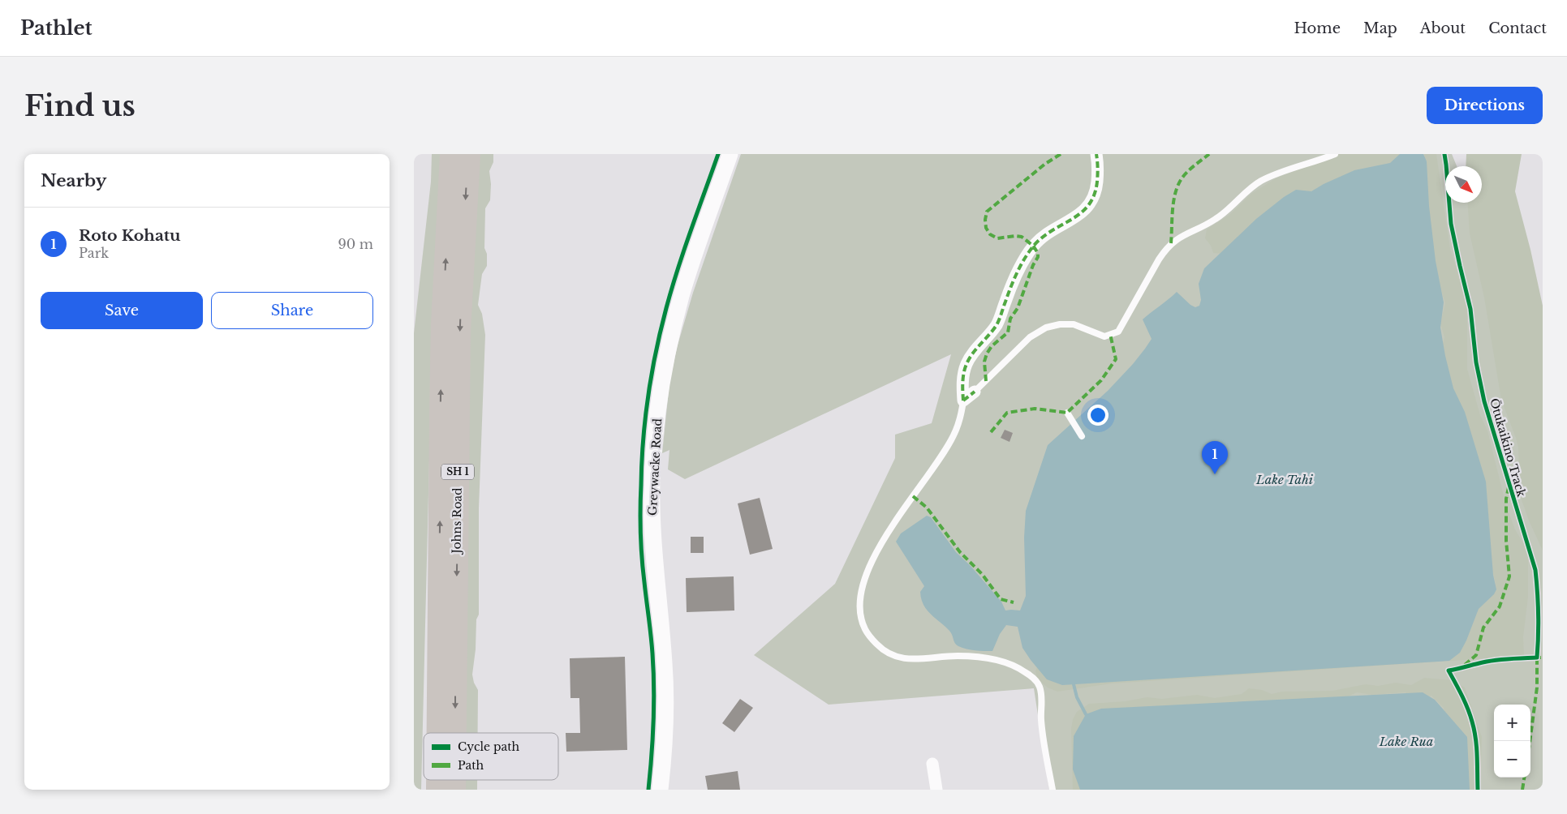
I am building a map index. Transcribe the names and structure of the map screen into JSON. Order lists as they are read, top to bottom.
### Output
{
  "streets": {
    "highway": ["SH 1", "Johns Road"],
    "street": ["Greywacke Road"],
    "cycle path": ["Ōtukaikino Track"]
  },
  "crossings": [
    ["SH 1", "Johns Road"]
  ],
  "water": ["Lake Tahi", "Lake Rua"],
  "legend": ["Cycle path", "Path"],
  "north": "bottom right",
  "page": {
    "header": "Pathlet",
    "nav": [
      "Home",
      "Map",
      "About",
      "Contact"
    ],
    "buttons": [
      "Directions",
      ["Save", "Share"]
    ],
    "title": "Find us",
    "heading": "Nearby",
    "list": [
      {
        "mark": "1",
        "name": "Roto Kohatu",
        "note": "Park",
        "value": "90 m"
      }
    ],
    "pins": "1",
    "map_buttons": ["+", "−"]
  }
}
